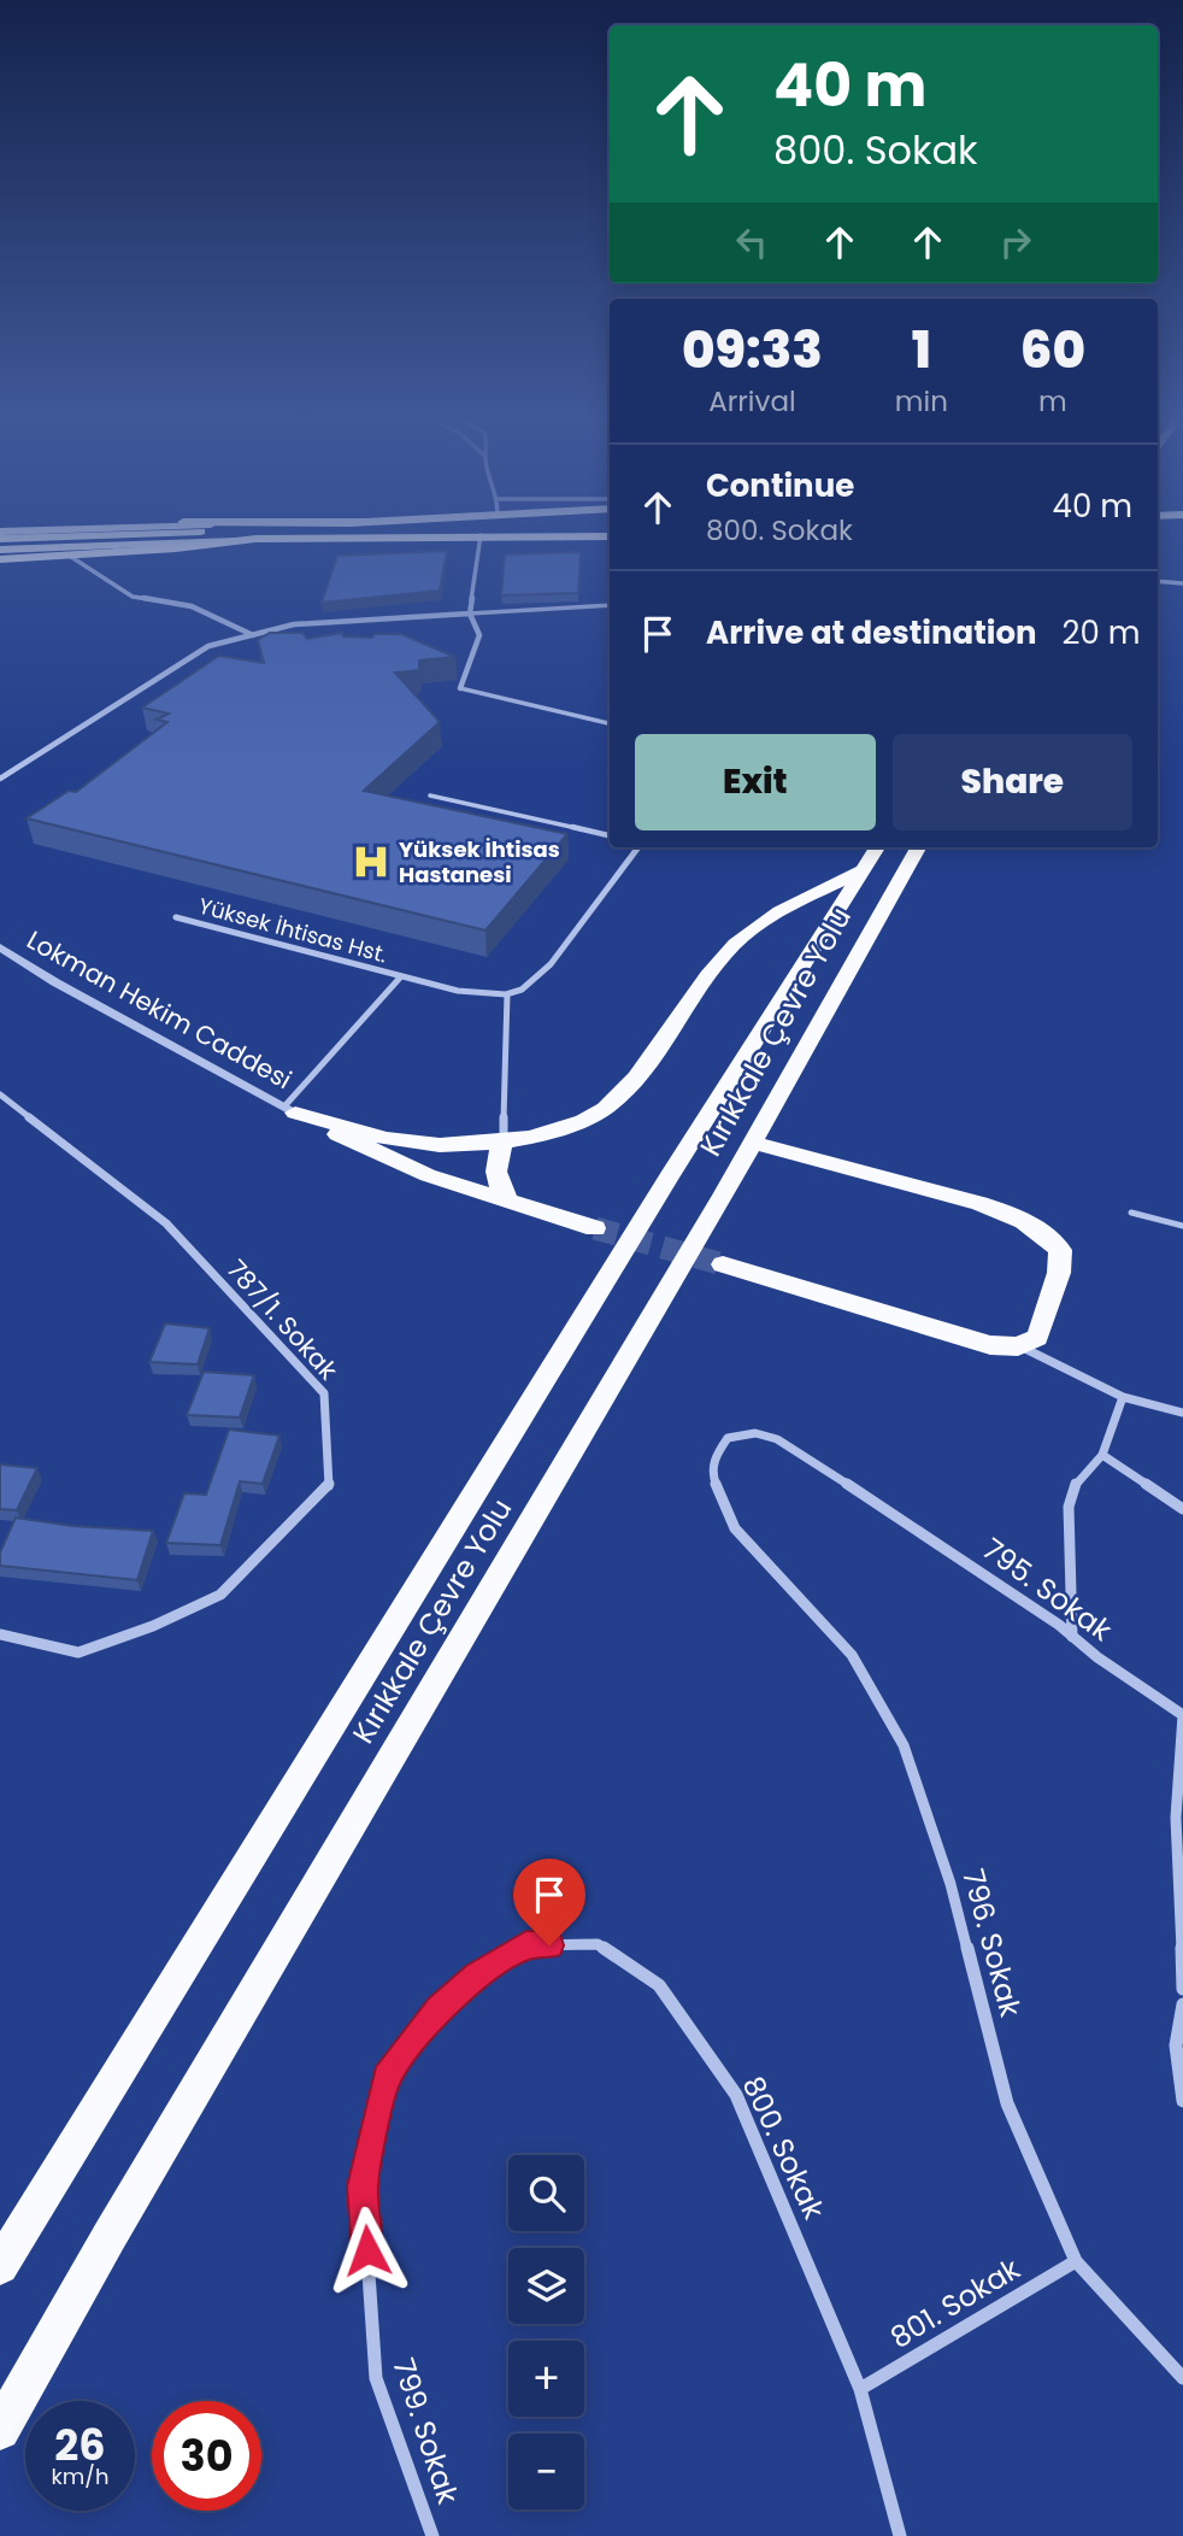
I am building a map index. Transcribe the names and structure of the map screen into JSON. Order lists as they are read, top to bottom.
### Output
{
  "streets": {
    "highway": ["Kırıkkale Çevre Yolu"],
    "street": [
      "Yüksek İhtisas Hst.",
      "Lokman Hekim Caddesi",
      "787/1. Sokak",
      "795. Sokak",
      "796. Sokak",
      "800. Sokak",
      "801. Sokak",
      "799. Sokak"
    ]
  },
  "crossings": [
    ["Yüksek İhtisas Hst.", "Lokman Hekim Caddesi"],
    ["795. Sokak", "796. Sokak"],
    ["796. Sokak", "801. Sokak"],
    ["800. Sokak", "801. Sokak"],
    ["800. Sokak", "799. Sokak"]
  ],
  "places": {
    "hospital": ["Yüksek İhtisas Hastanesi"]
  },
  "page": {
    "turn": ["40 m", "800. Sokak"],
    "eta": [
      "09:33",
      "Arrival",
      "1",
      "min",
      "60",
      "m"
    ],
    "list": [
      {
        "name": "Continue",
        "note": "800. Sokak",
        "value": "40 m"
      },
      {
        "name": "Arrive at destination",
        "value": "20 m"
      }
    ],
    "buttons": ["Exit", "Share"],
    "map_buttons": ["+", "−"],
    "speed": "26 km/h",
    "limit": "30"
  }
}
